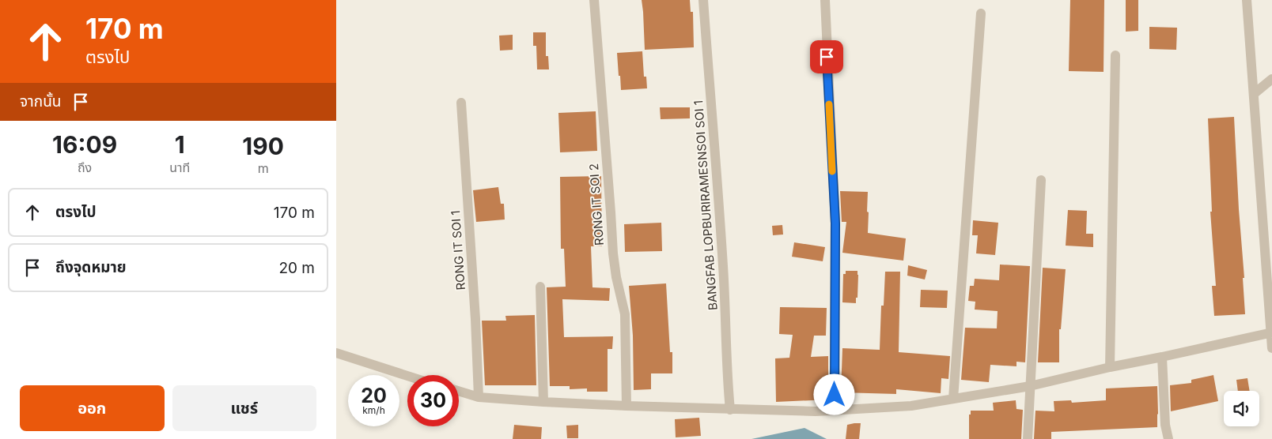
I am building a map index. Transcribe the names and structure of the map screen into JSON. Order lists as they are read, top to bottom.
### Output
{
  "streets": {
    "street": ["RONG IT SOI 2", "BANGFAB LOPBURIRAMESNSOI SOI 1", "RONG IT SOI 1"]
  },
  "page": {
    "turn": ["170 m", "ตรงไป"],
    "then": "จากนั้น",
    "eta": [
      "16:09",
      "ถึง",
      "1",
      "นาที",
      "190",
      "m"
    ],
    "list": [
      {
        "name": "ตรงไป",
        "value": "170 m"
      },
      {
        "name": "ถึงจุดหมาย",
        "value": "20 m"
      }
    ],
    "speed": "20 km/h",
    "limit": "30",
    "buttons": ["ออก", "แชร์"]
  }
}
